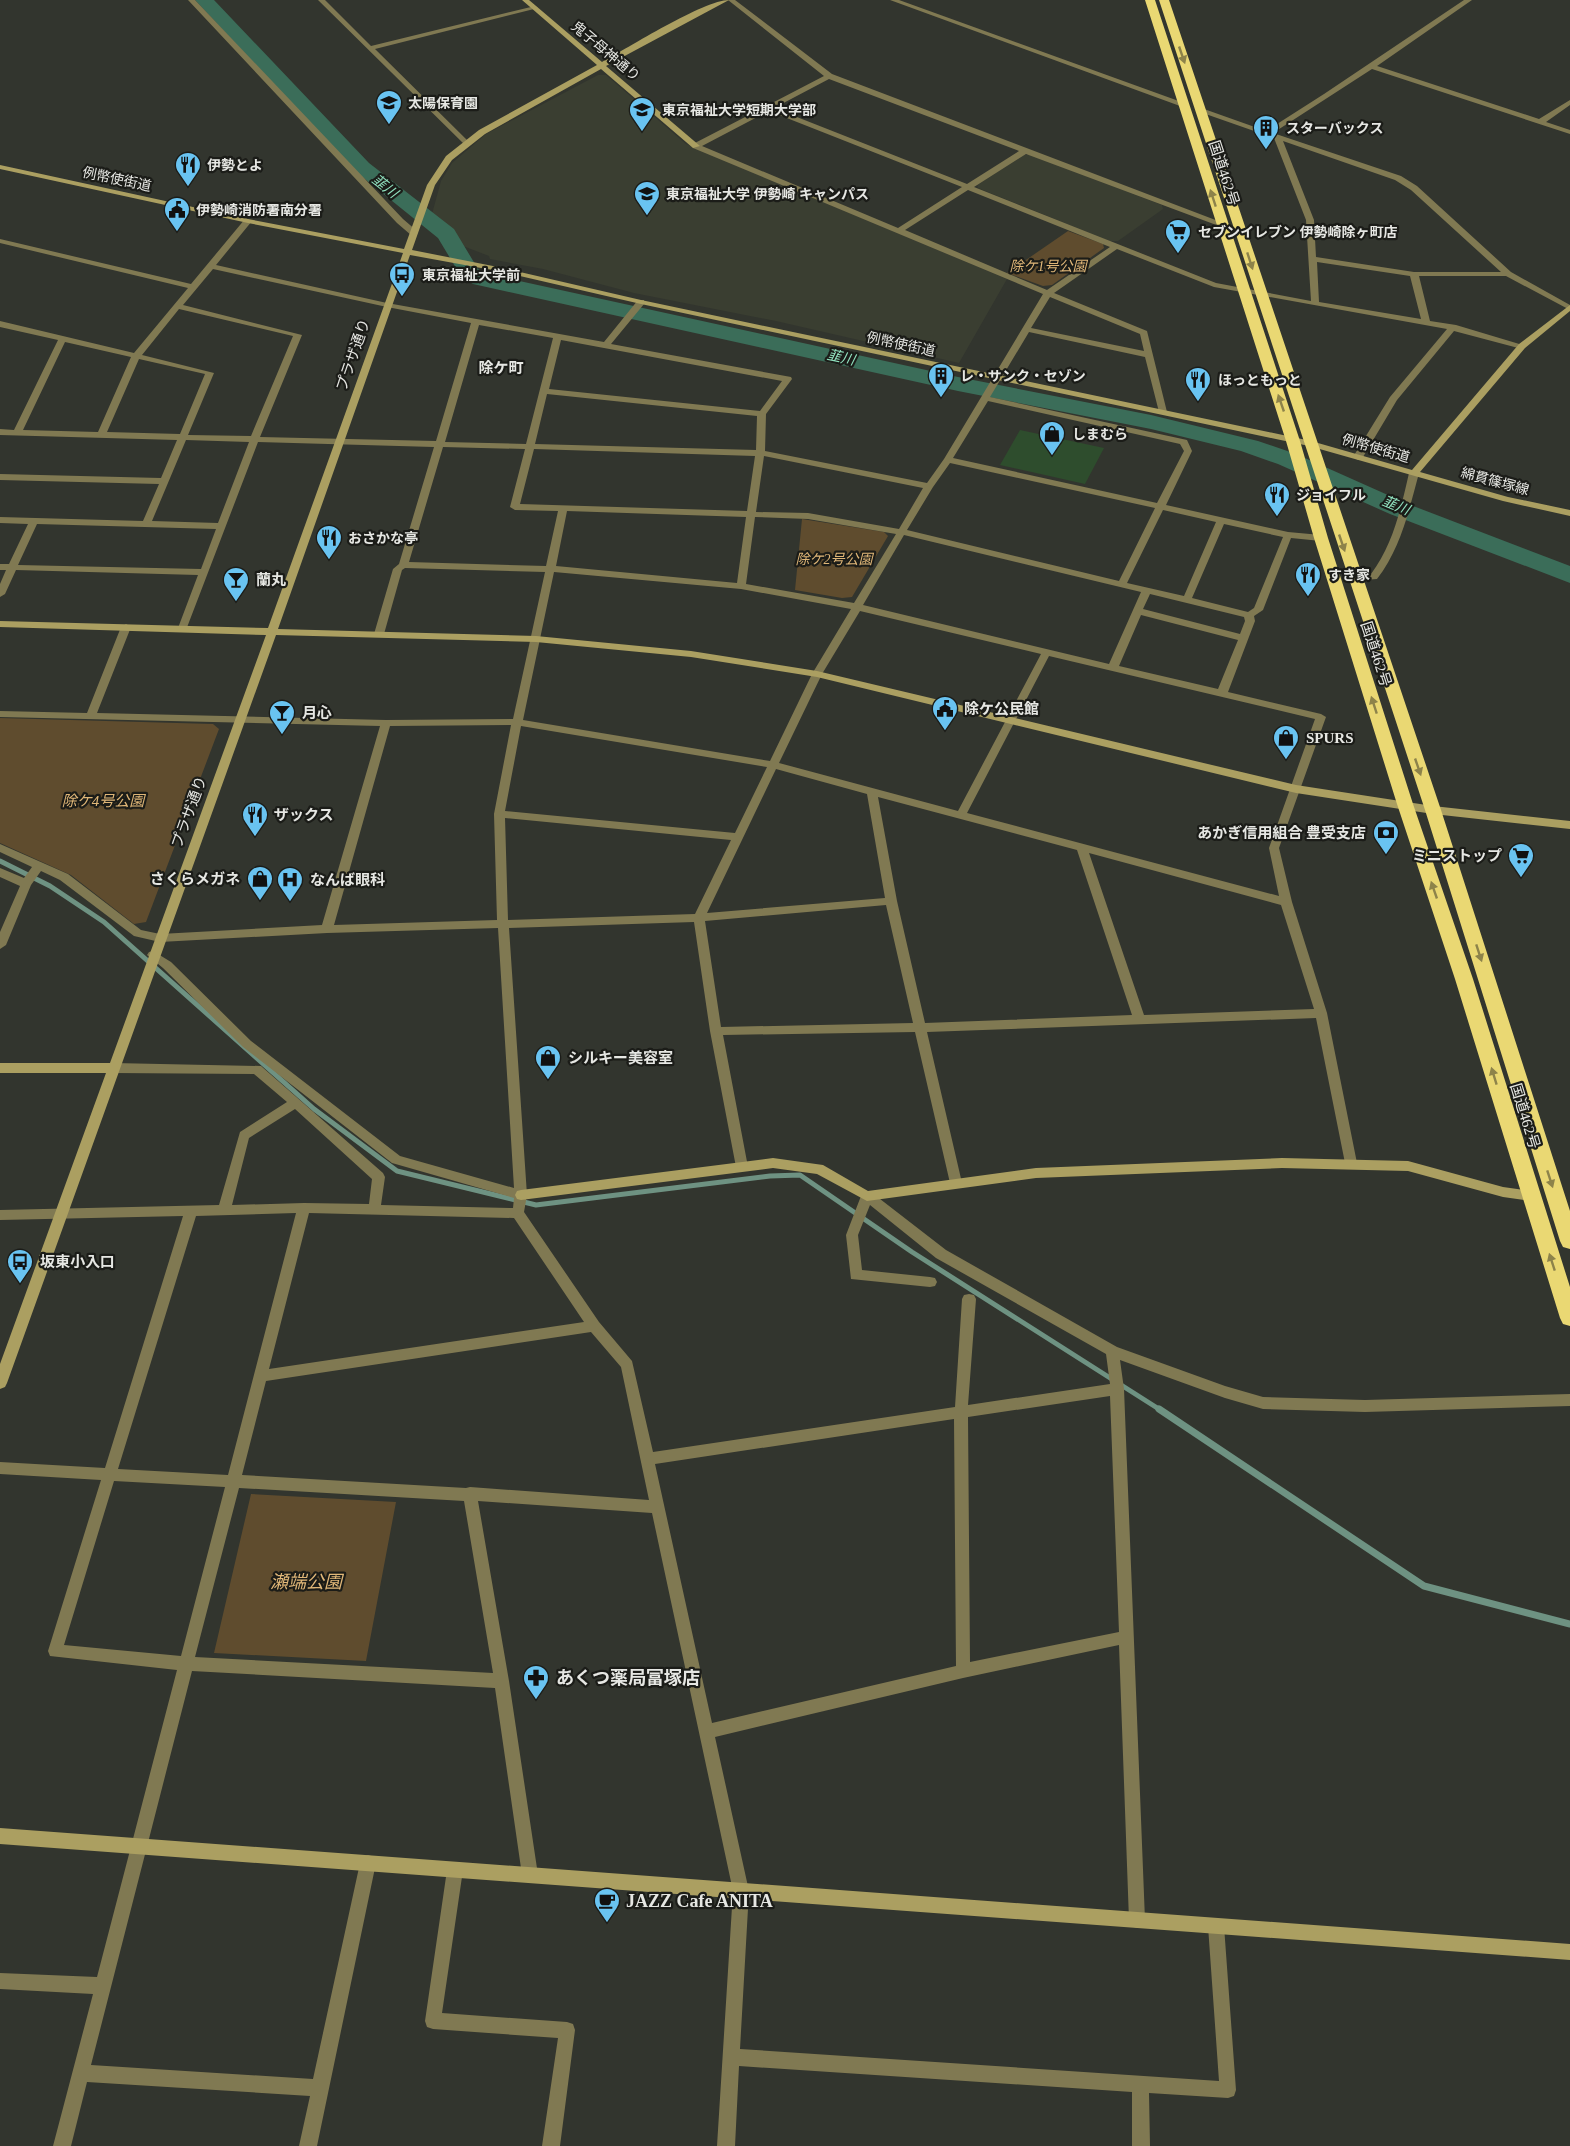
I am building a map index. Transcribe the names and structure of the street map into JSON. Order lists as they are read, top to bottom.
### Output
{
  "streets": {
    "highway": ["国道462号"],
    "street": [
      "鬼子母神通り",
      "例幣使街道",
      "プラザ通り",
      "綿貫篠塚線"
    ]
  },
  "crossings": [
    ["鬼子母神通り", "プラザ通り"],
    ["国道462号", "例幣使街道"],
    ["例幣使街道", "プラザ通り"],
    ["例幣使街道", "綿貫篠塚線"]
  ],
  "districts": ["除ケ町"],
  "water": ["韮川"],
  "parks": [
    "除ケ1号公園",
    "除ケ2号公園",
    "除ケ4号公園",
    "瀬端公園"
  ],
  "places": {
    "school or university": ["太陽保育園", "東京福祉大学短期大学部", "東京福祉大学 伊勢崎 キャンパス"],
    "building": ["スターバックス", "レ・サンク・セゾン"],
    "restaurant": [
      "伊勢とよ",
      "ほっともっと",
      "ジョイフル",
      "おさかな亭",
      "すき家",
      "ザックス"
    ],
    "public building": ["伊勢崎消防署南分署", "除ケ公民館"],
    "supermarket": ["セブンイレブン 伊勢崎除ヶ町店", "ミニストップ"],
    "bus stop": ["東京福祉大学前", "坂東小入口"],
    "shop": [
      "しまむら",
      "SPURS",
      "さくらメガネ",
      "シルキー美容室"
    ],
    "bar": ["蘭丸", "月心"],
    "bank": ["あかぎ信用組合 豊受支店"],
    "hospital": ["なんば眼科"],
    "pharmacy": ["あくつ薬局富塚店"],
    "cafe": ["JAZZ Cafe ANITA"]
  }
}
